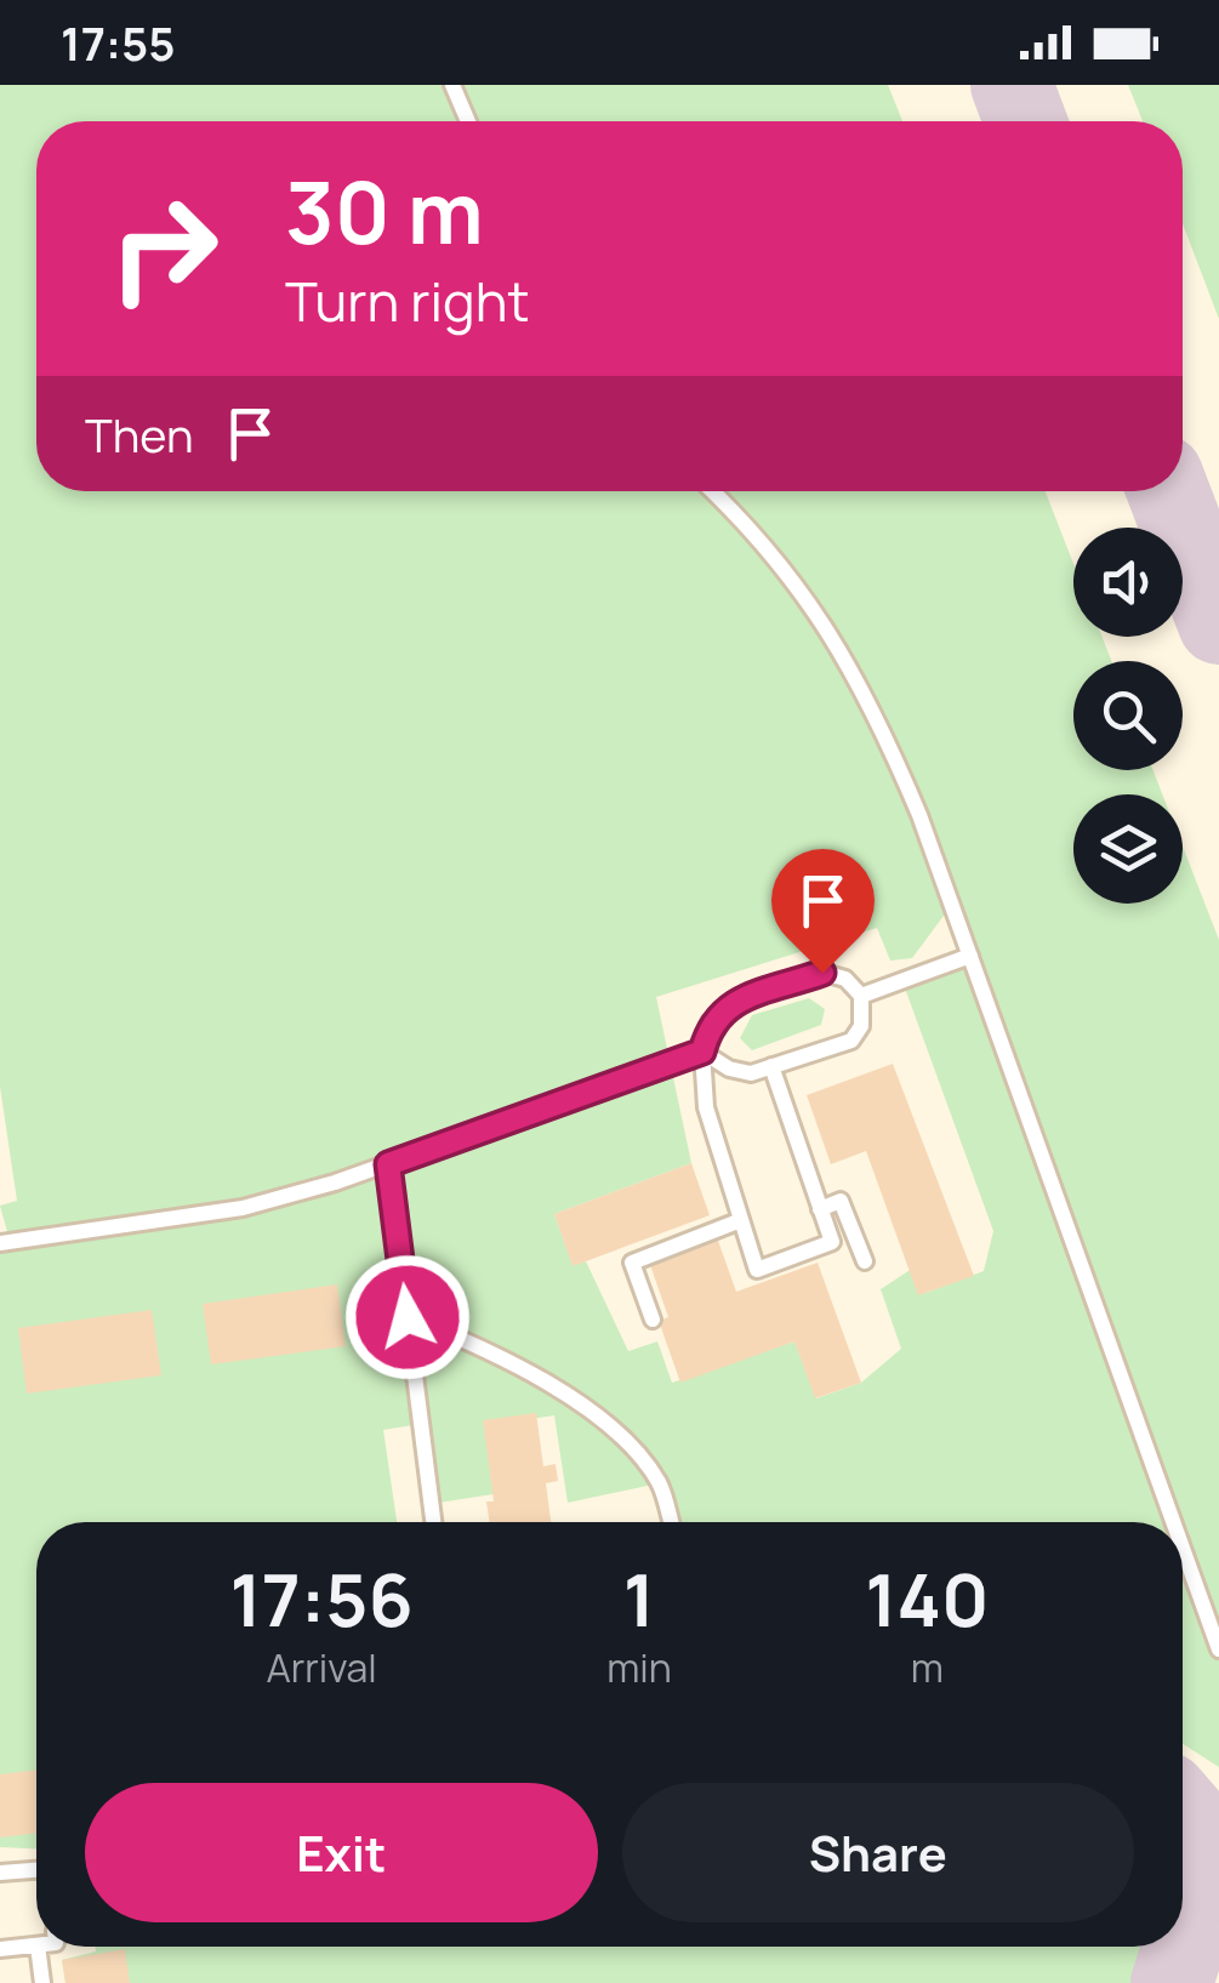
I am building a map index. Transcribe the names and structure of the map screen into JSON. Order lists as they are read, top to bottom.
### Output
{
  "page": {
    "status": "17:55",
    "turn": ["30 m", "Turn right"],
    "then": "Then",
    "eta": [
      "17:56",
      "Arrival",
      "1",
      "min",
      "140",
      "m"
    ],
    "buttons": ["Exit", "Share"]
  }
}
